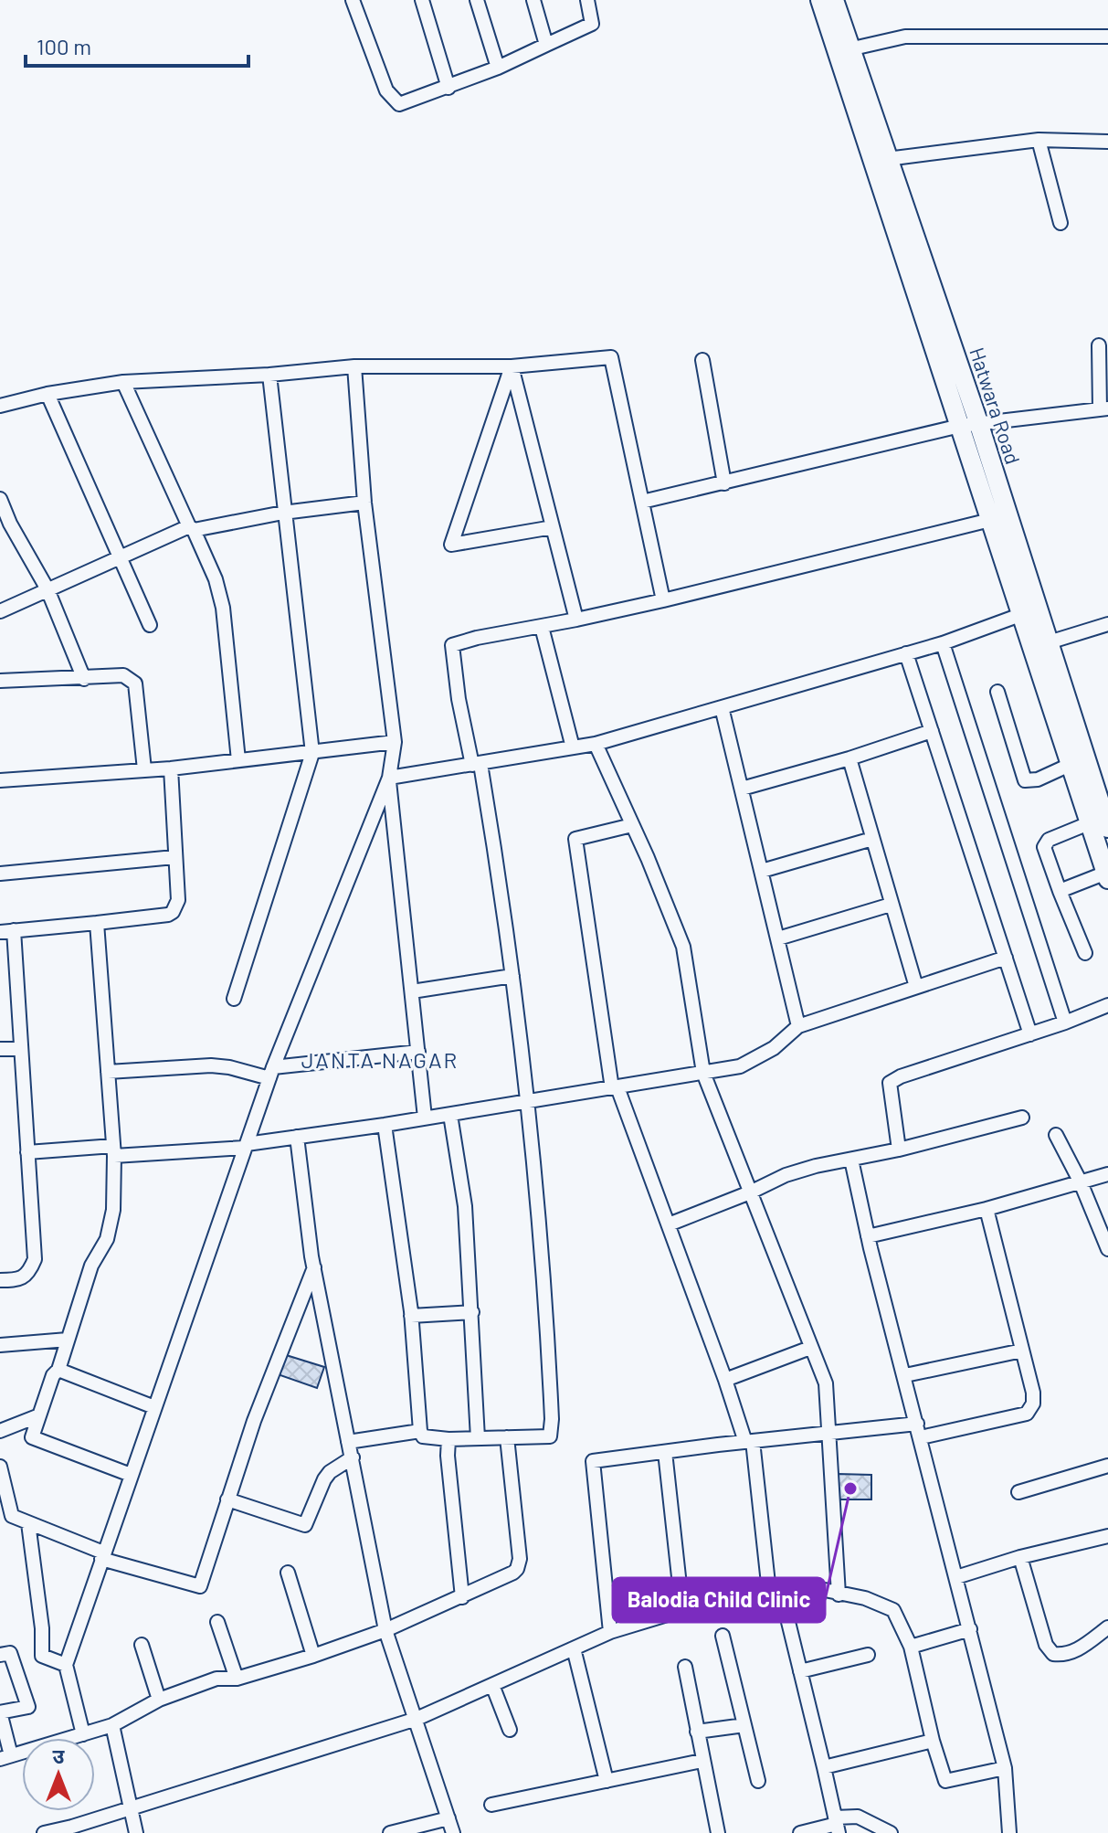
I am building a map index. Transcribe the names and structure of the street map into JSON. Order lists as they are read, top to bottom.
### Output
{
  "streets": {
    "street": ["Hatwara Road"]
  },
  "districts": ["JANTA NAGAR"],
  "places": ["Balodia Child Clinic"],
  "scale_bar": "100 m",
  "north": "top"
}
